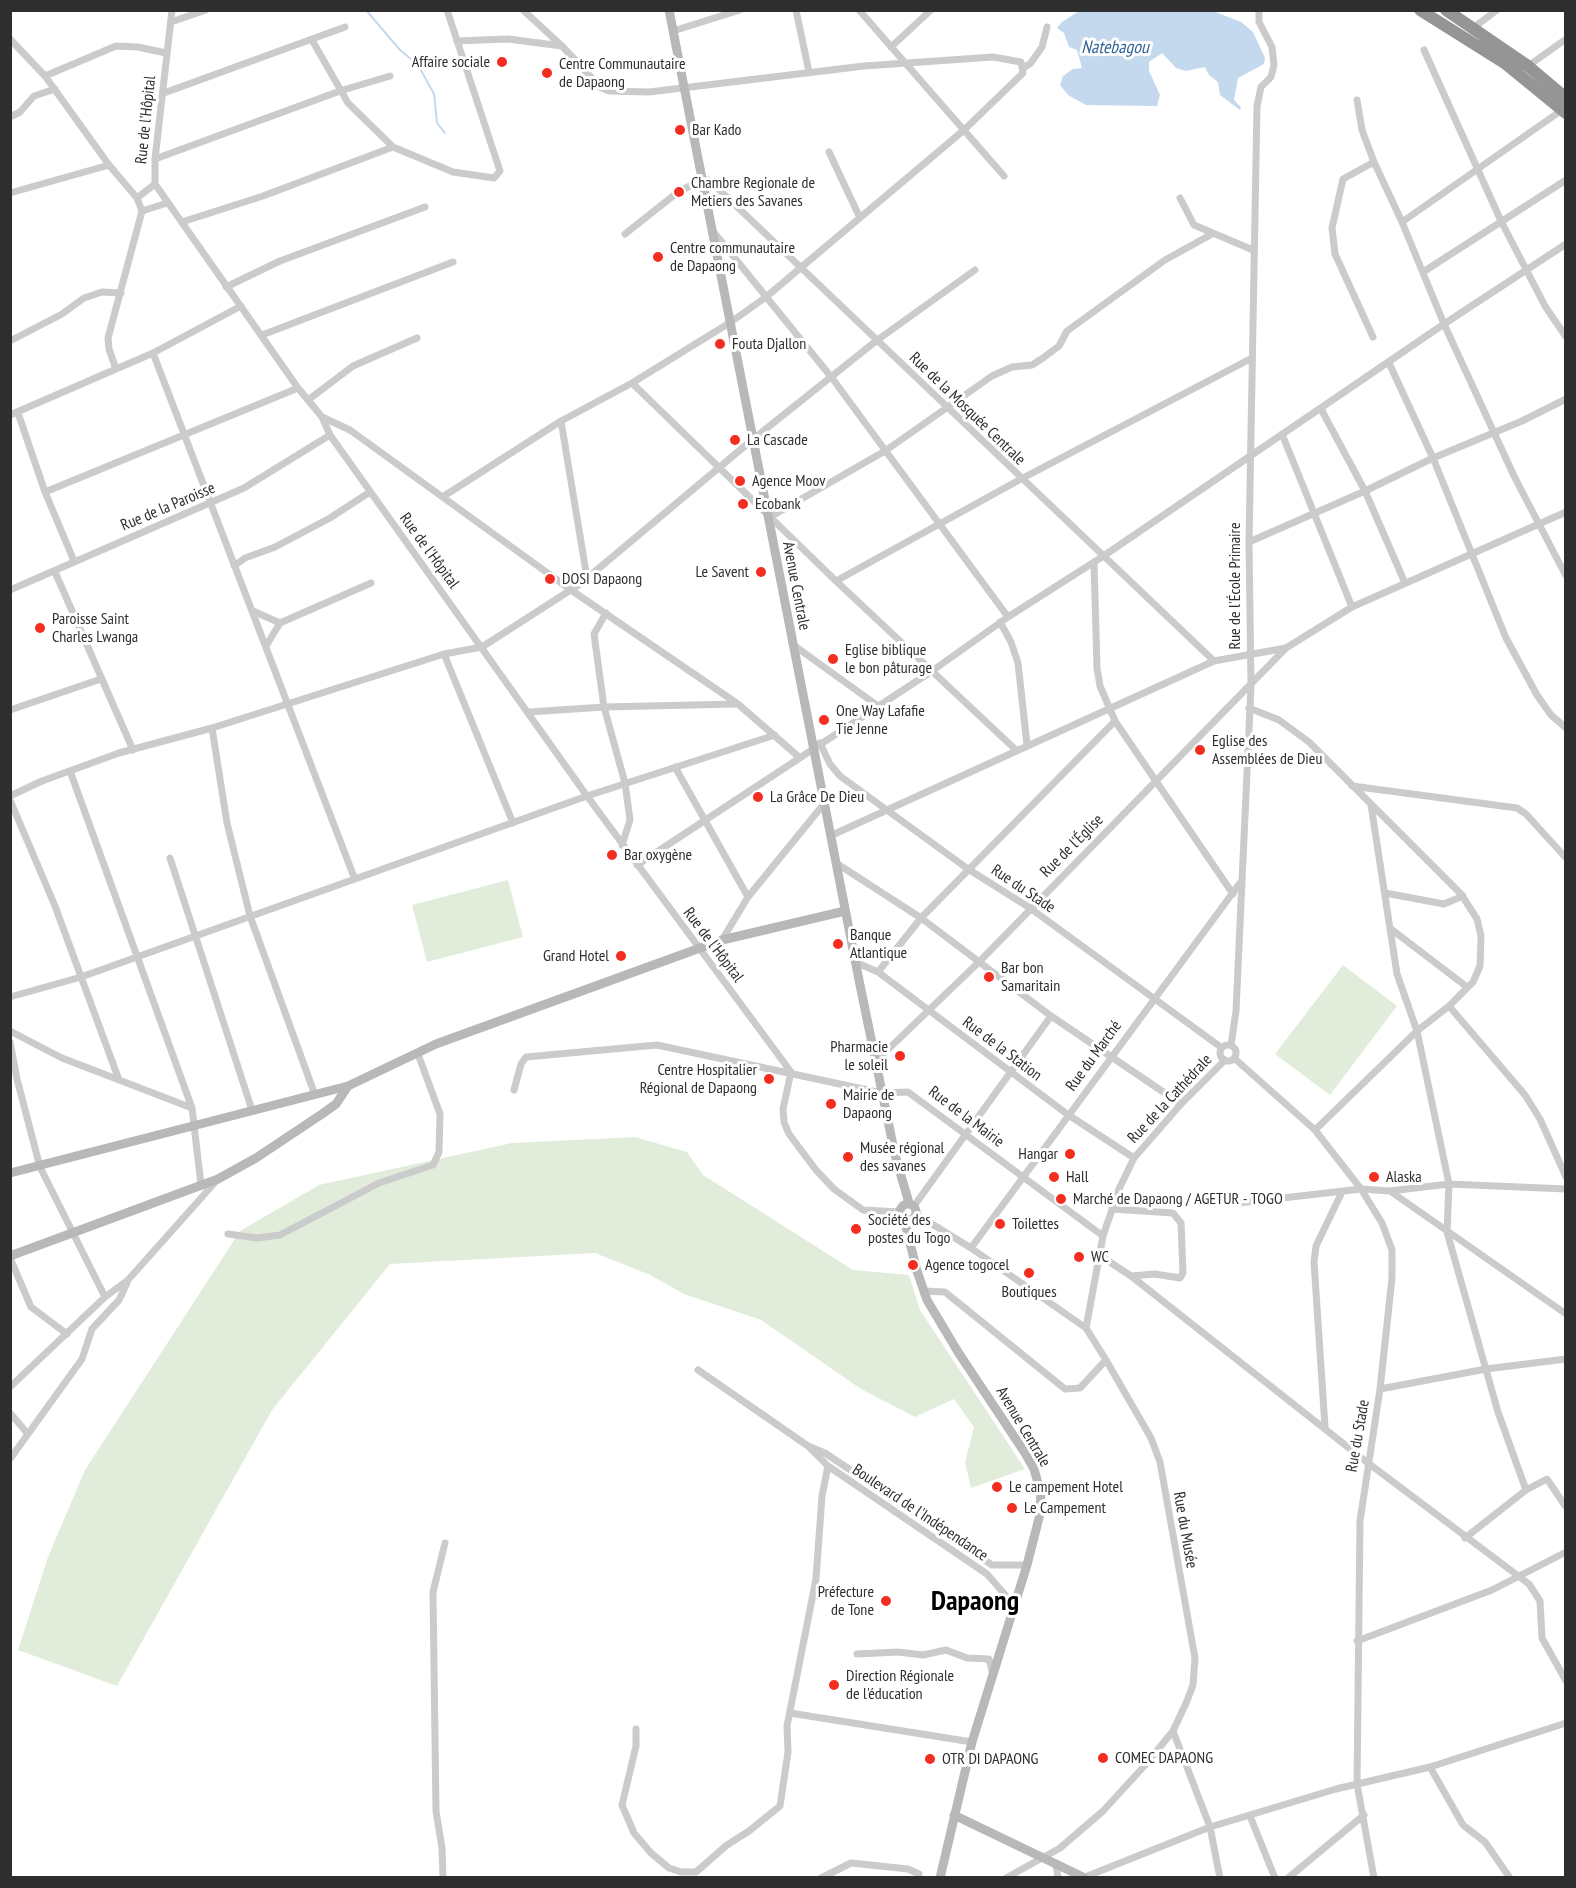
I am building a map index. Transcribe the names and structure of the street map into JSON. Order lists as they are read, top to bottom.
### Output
{
  "streets": {
    "main road": ["Avenue Centrale"],
    "street": [
      "Rue de l'Hôpital",
      "Rue de la Mosquée Centrale",
      "Rue de la Paroisse",
      "Rue de l'École Primaire",
      "Rue de l'Église",
      "Rue du Stade",
      "Rue de la Station",
      "Rue du Marché",
      "Rue de la Cathédrale",
      "Rue de la Mairie",
      "Boulevard de l'Indépendance",
      "Rue du Musée"
    ]
  },
  "crossings": [
    ["Rue de l'Hôpital", "Rue de la Paroisse"],
    ["Rue de l'Hôpital", "Rue de la Mairie"],
    ["Rue de l'Hôpital", "Rue du Musée"],
    ["Rue de la Mosquée Centrale", "Avenue Centrale"],
    ["Avenue Centrale", "Rue de l'Église"],
    ["Avenue Centrale", "Rue du Stade"],
    ["Avenue Centrale", "Rue de la Station"],
    ["Avenue Centrale", "Rue de la Mairie"],
    ["Avenue Centrale", "Boulevard de l'Indépendance"],
    ["Avenue Centrale", "Rue du Musée"],
    ["Rue de l'École Primaire", "Rue de l'Église"],
    ["Rue de l'École Primaire", "Rue du Stade"],
    ["Rue de l'École Primaire", "Rue du Marché"],
    ["Rue de l'École Primaire", "Rue de la Cathédrale"],
    ["Rue de l'Église", "Rue du Stade"],
    ["Rue de l'Église", "Rue de la Station"],
    ["Rue du Stade", "Rue du Marché"],
    ["Rue du Stade", "Rue de la Cathédrale"],
    ["Rue de la Station", "Rue du Marché"],
    ["Rue de la Station", "Rue de la Cathédrale"],
    ["Rue du Marché", "Rue de la Mairie"],
    ["Rue du Marché", "Rue du Musée"],
    ["Rue de la Cathédrale", "Rue de la Mairie"],
    ["Rue de la Cathédrale", "Rue du Musée"],
    ["Rue de la Mairie", "Rue du Musée"]
  ],
  "districts": ["Dapaong"],
  "water": ["Natebagou"],
  "places": [
    "Affaire sociale",
    "Centre Communautaire de Dapaong",
    "Bar Kado",
    "Chambre Regionale de Metiers des Savanes",
    "Centre communautaire de Dapaong",
    "Fouta Djallon",
    "La Cascade",
    "Agence Moov",
    "Ecobank",
    "Le Savent",
    "DOSI Dapaong",
    "Paroisse Saint Charles Lwanga",
    "Eglise biblique le bon pâturage",
    "One Way Lafafie Tie Jenne",
    "Eglise des Assemblées de Dieu",
    "La Grâce De Dieu",
    "Bar oxygène",
    "Banque Atlantique",
    "Grand Hotel",
    "Bar bon Samaritain",
    "Pharmacie le soleil",
    "Centre Hospitalier Régional de Dapaong",
    "Mairie de Dapaong",
    "Hangar",
    "Musée régional des savanes",
    "Hall",
    "Alaska",
    "Marché de Dapaong / AGETUR - TOGO",
    "Toilettes",
    "Société des postes du Togo",
    "WC",
    "Agence togocel",
    "Boutiques",
    "Le campement Hotel",
    "Le Campement",
    "Préfecture de Tone",
    "Direction Régionale de l'éducation",
    "COMEC DAPAONG",
    "OTR DI DAPAONG"
  ]
}
